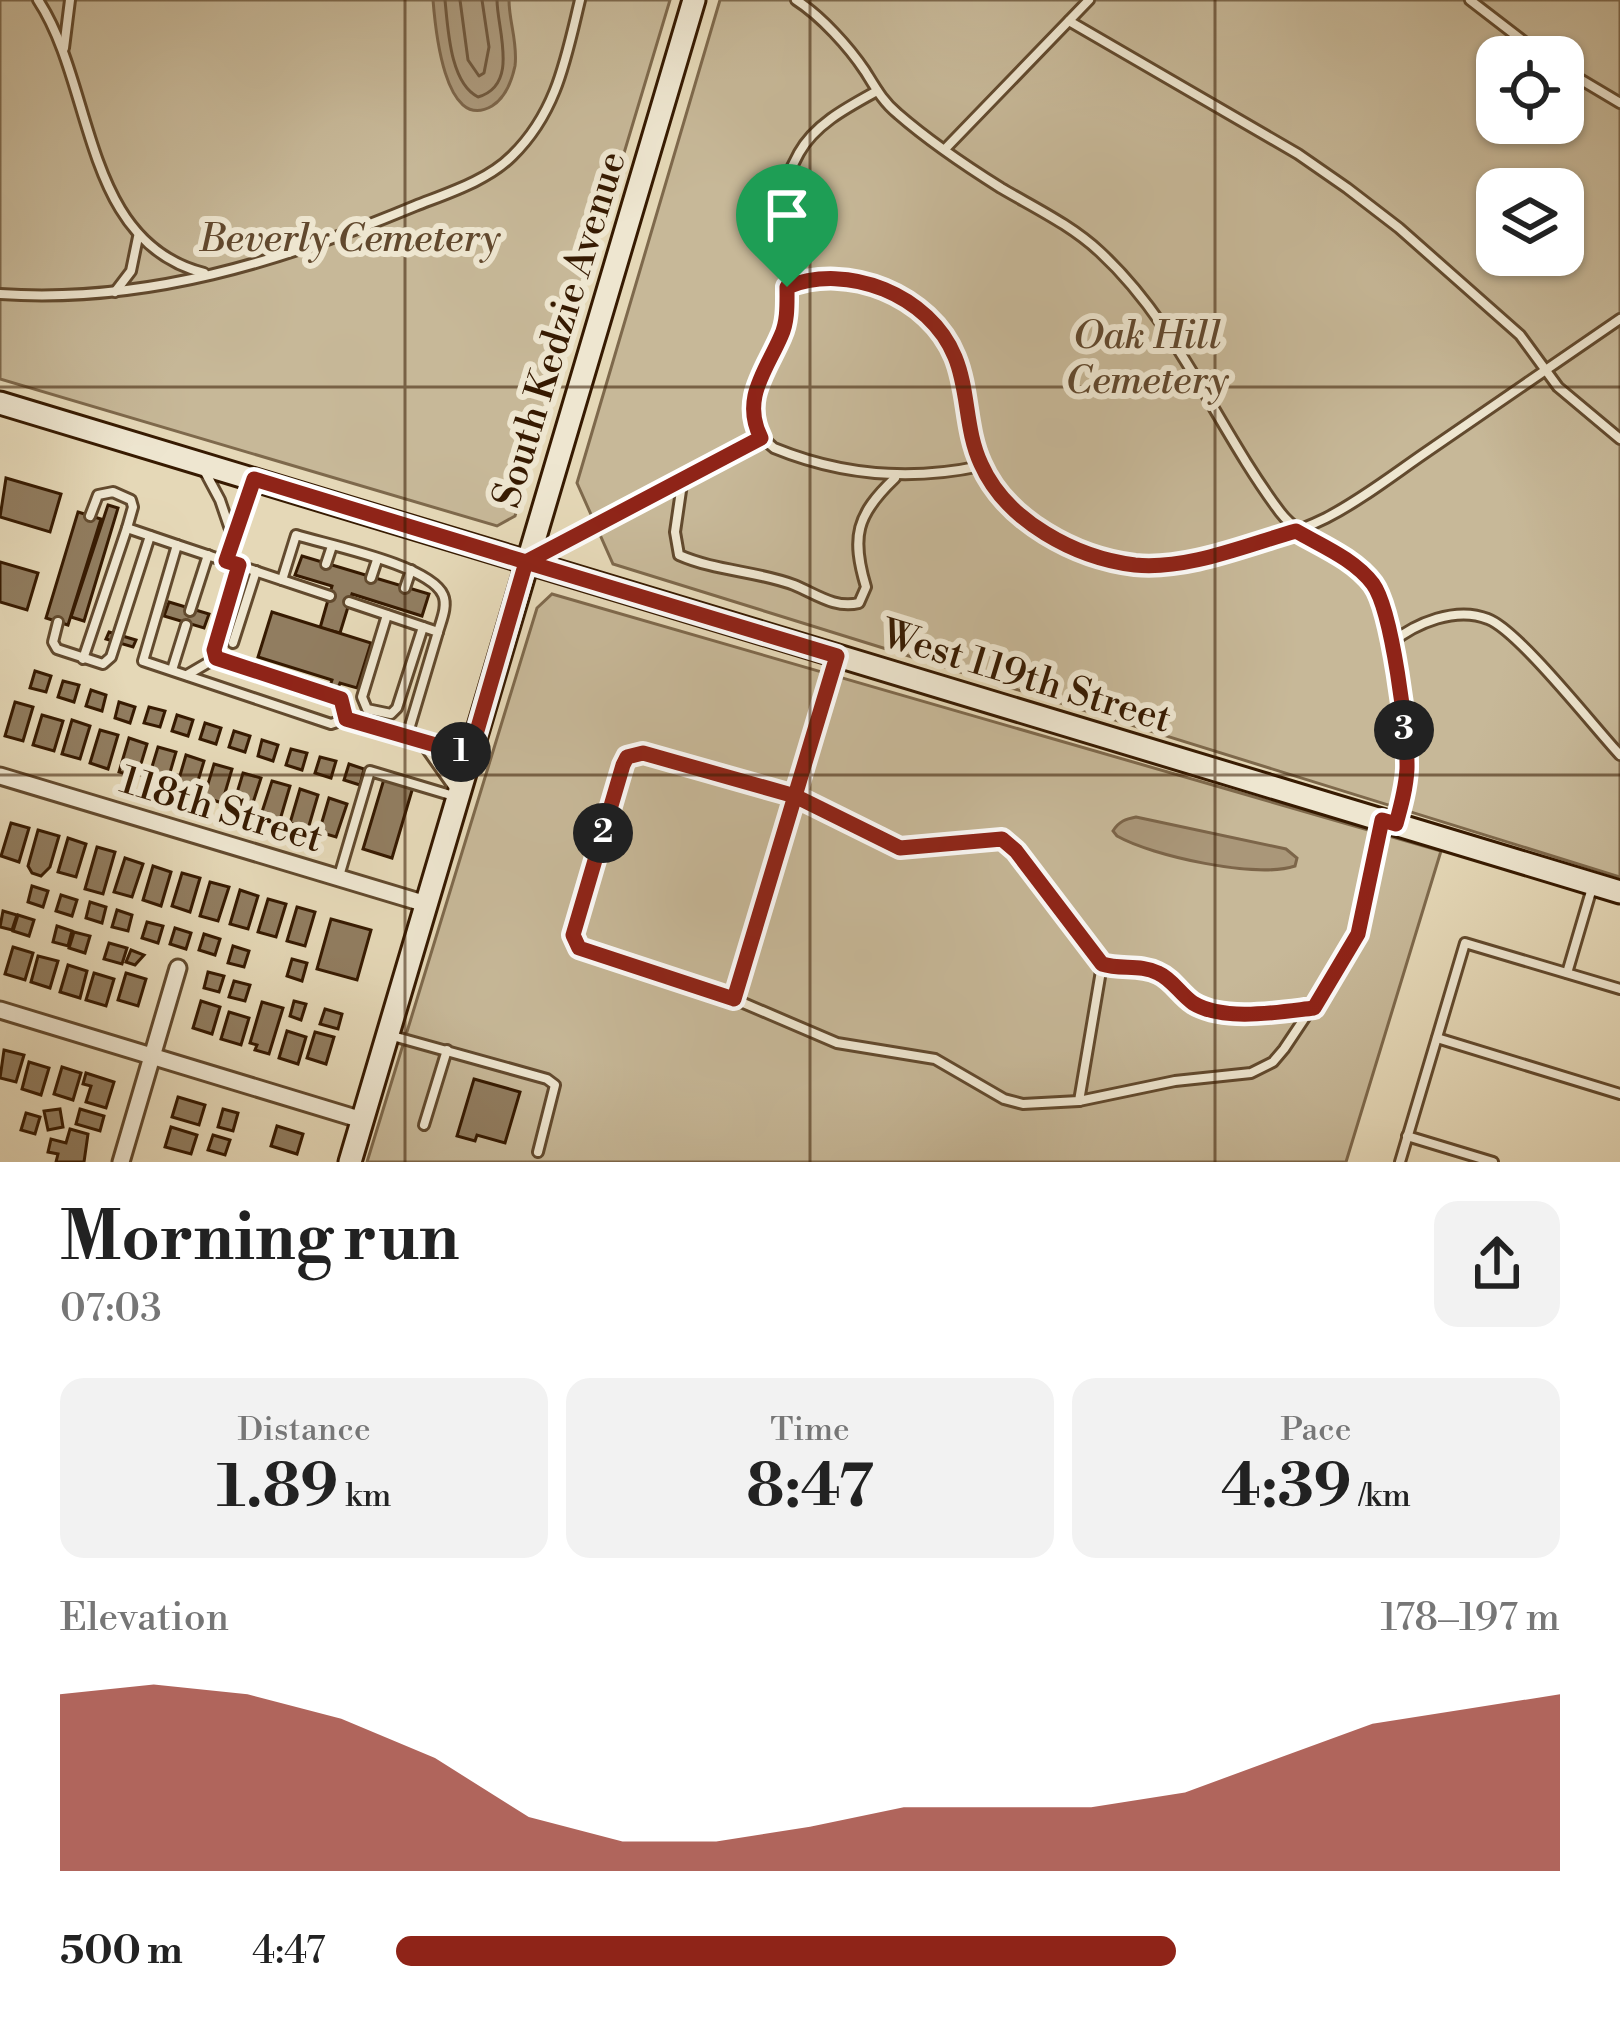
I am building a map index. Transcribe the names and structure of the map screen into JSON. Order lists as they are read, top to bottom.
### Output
{
  "streets": {
    "street": ["South Kedzie Avenue", "West 119th Street", "118th Street"]
  },
  "crossings": [
    ["South Kedzie Avenue", "West 119th Street"],
    ["South Kedzie Avenue", "118th Street"]
  ],
  "parks": ["Beverly Cemetery", "Oak Hill Cemetery"],
  "page": {
    "pins": ["3", "1", "2"],
    "heading": ["Morning run", "07:03"],
    "stats": [
      ["Distance", "1.89 km"],
      ["Time", "8:47"],
      ["Pace", "4:39 /km"]
    ],
    "chart": ["Elevation", "178–197 m"],
    "list": [
      {
        "name": "500 m",
        "note": "4:47"
      }
    ]
  }
}
